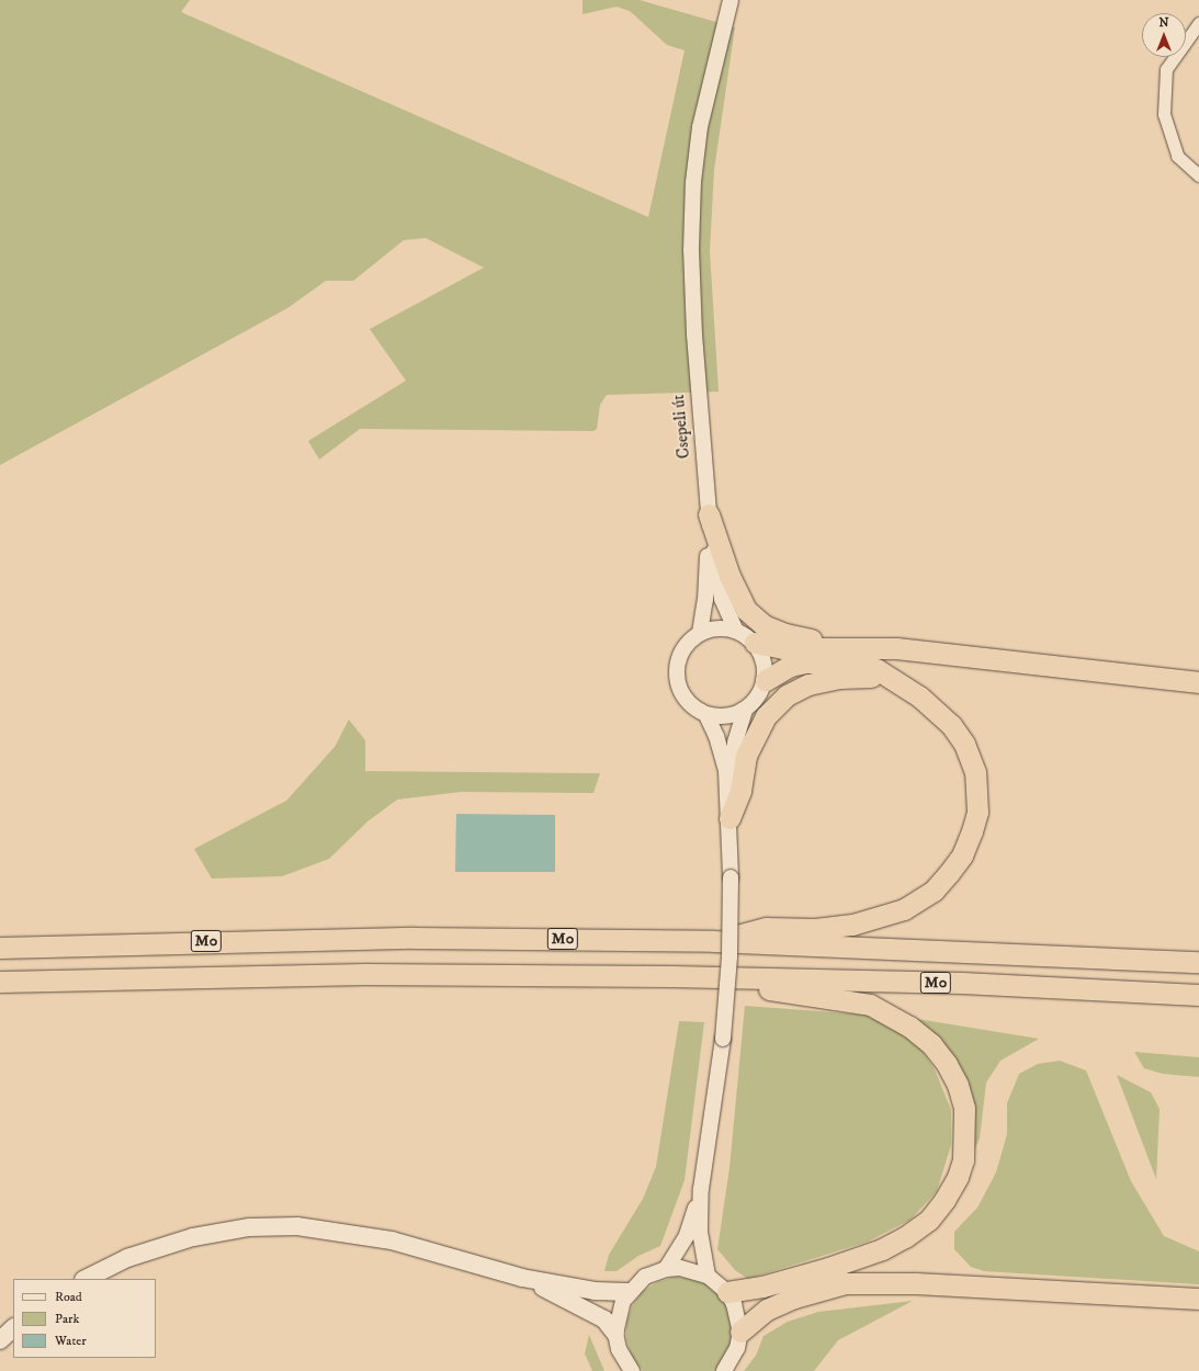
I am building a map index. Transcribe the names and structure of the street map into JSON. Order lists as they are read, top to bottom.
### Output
{
  "streets": {
    "highway": ["M0"],
    "street": ["Csepeli út"]
  },
  "legend": ["Road", "Park", "Water"],
  "north": "top"
}
